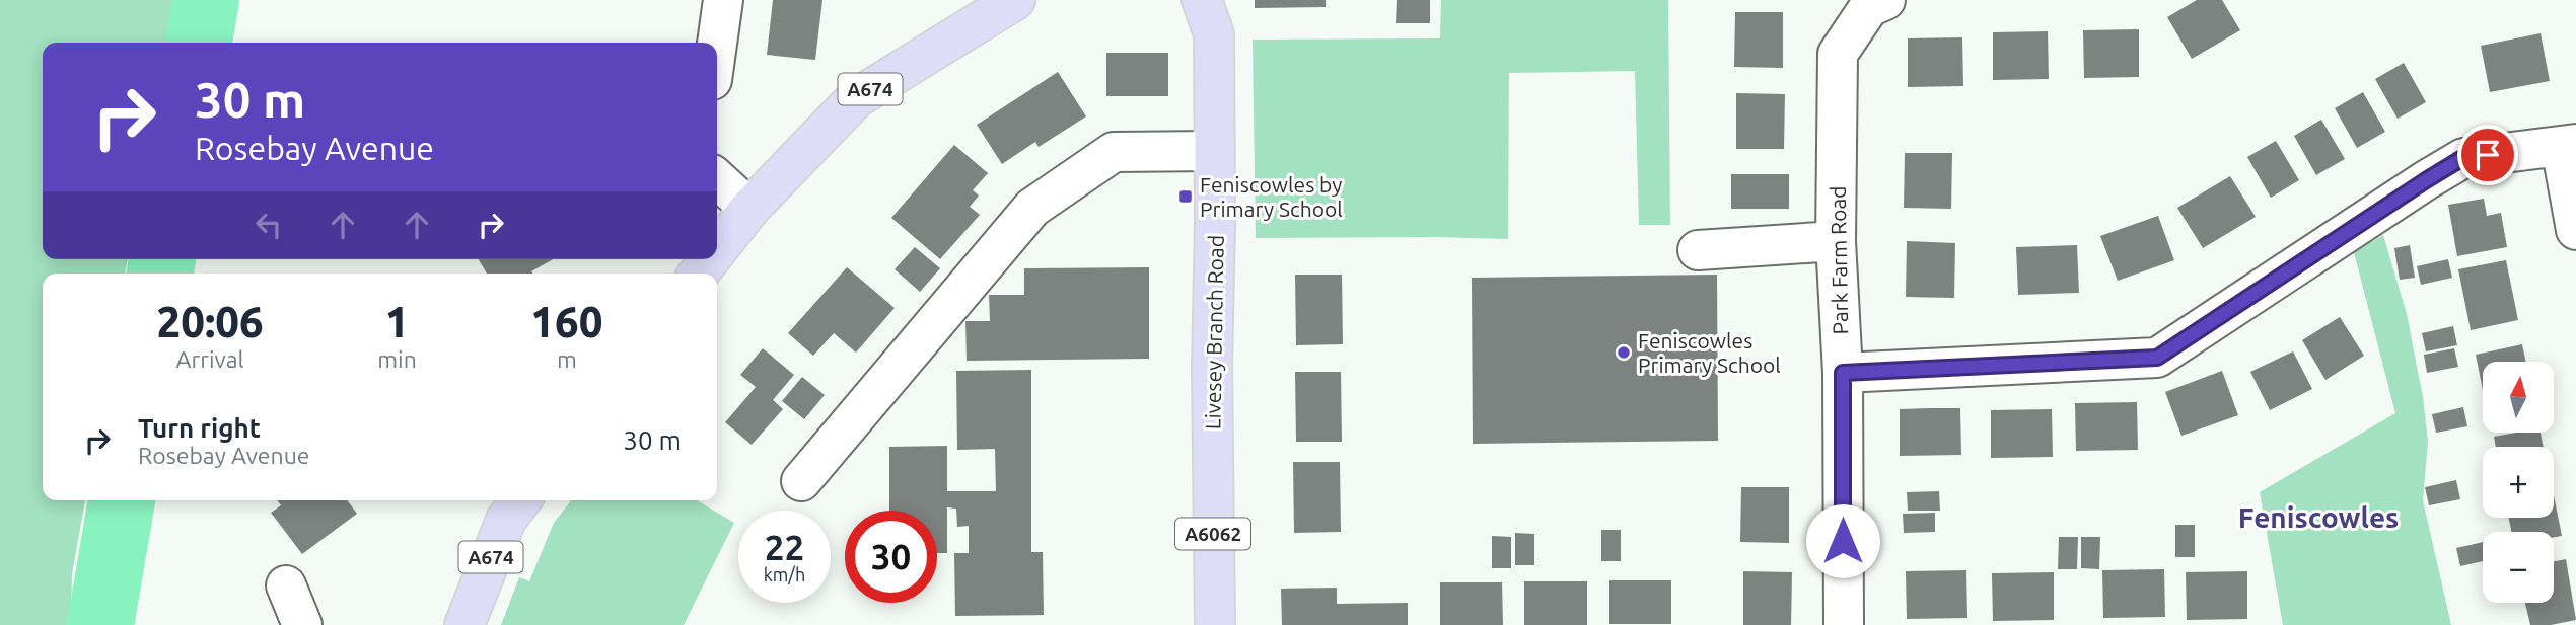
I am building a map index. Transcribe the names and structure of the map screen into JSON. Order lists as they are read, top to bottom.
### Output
{
  "streets": {
    "main road": ["A674", "Livesey Branch Road", "A6062"],
    "street": ["Park Farm Road"]
  },
  "districts": ["Feniscowles"],
  "places": {
    "transit": ["Feniscowles by Primary School"],
    "other": ["Feniscowles Primary School"]
  },
  "north": "top",
  "page": {
    "turn": ["30 m", "Rosebay Avenue"],
    "eta": [
      "20:06",
      "Arrival",
      "1",
      "min",
      "160",
      "m"
    ],
    "map_buttons": ["+", "−"],
    "list": [
      {
        "name": "Turn right",
        "note": "Rosebay Avenue",
        "value": "30 m"
      }
    ],
    "speed": "22 km/h",
    "limit": "30"
  }
}
